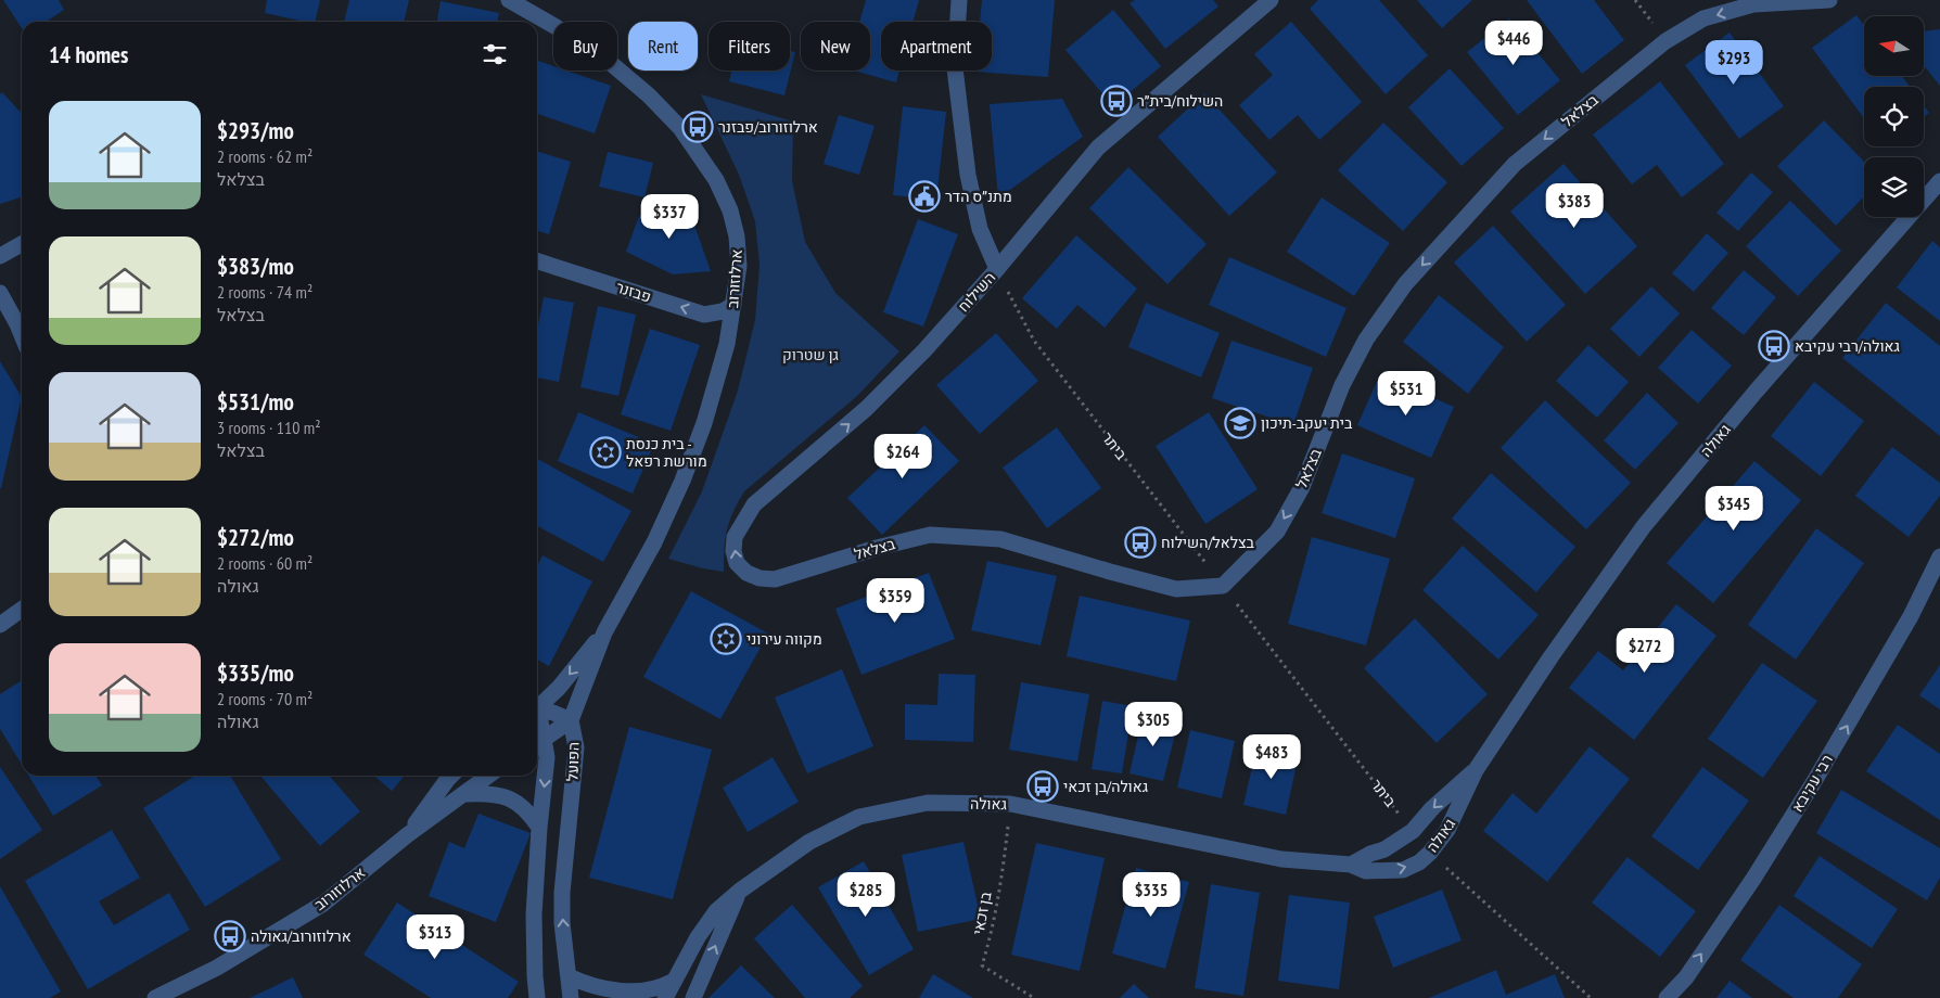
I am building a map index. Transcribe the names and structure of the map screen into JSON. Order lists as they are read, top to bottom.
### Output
{
  "streets": {
    "street": [
      "בצלאל",
      "ארלוזורוב",
      "פבזנר",
      "השילוח",
      "גאולה",
      "הפועל",
      "רבי עקיבא"
    ],
    "path": ["ביתר", "בן זכאי"]
  },
  "crossings": [
    ["בצלאל", "השילוח"],
    ["בצלאל", "ביתר"],
    ["ארלוזורוב", "פבזנר"],
    ["ארלוזורוב", "הפועל"],
    ["השילוח", "ביתר"],
    ["גאולה", "ביתר"],
    ["גאולה", "בן זכאי"]
  ],
  "one_way": [
    "בצלאל",
    "פבזנר",
    "השילוח",
    "רבי עקיבא"
  ],
  "parks": ["גן שטרוק"],
  "places": {
    "bus stop": [
      "השילוח/בית״ר",
      "ארלוזורוב/פבזנר",
      "גאולה/רבי עקיבא",
      "בצלאל/השילוח",
      "גאולה/בן זכאי",
      "ארלוזורוב/גאולה"
    ],
    "public building": ["מתנ״ס הדר"],
    "school or university": ["בית יעקב-תיכון"],
    "synagogue": ["בית כנסת - מורשת רפאל", "מקווה עירוני"]
  },
  "north": "left",
  "page": {
    "price": [
      "$446",
      "$293",
      "$383",
      "$337",
      "$531",
      "$264",
      "$345",
      "$359",
      "$272",
      "$305",
      "$483",
      "$285",
      "$335",
      "$313"
    ],
    "chip": [
      "Buy",
      "Rent",
      "Filters",
      "New",
      "Apartment"
    ],
    "heading": "14 homes",
    "list": [
      {
        "name": "$293/mo",
        "note": "2 rooms · 62 m² · בצלאל"
      },
      {
        "name": "$383/mo",
        "note": "2 rooms · 74 m² · בצלאל"
      },
      {
        "name": "$531/mo",
        "note": "3 rooms · 110 m² · בצלאל"
      },
      {
        "name": "$272/mo",
        "note": "2 rooms · 60 m² · גאולה"
      },
      {
        "name": "$335/mo",
        "note": "2 rooms · 70 m² · גאולה"
      }
    ]
  }
}
